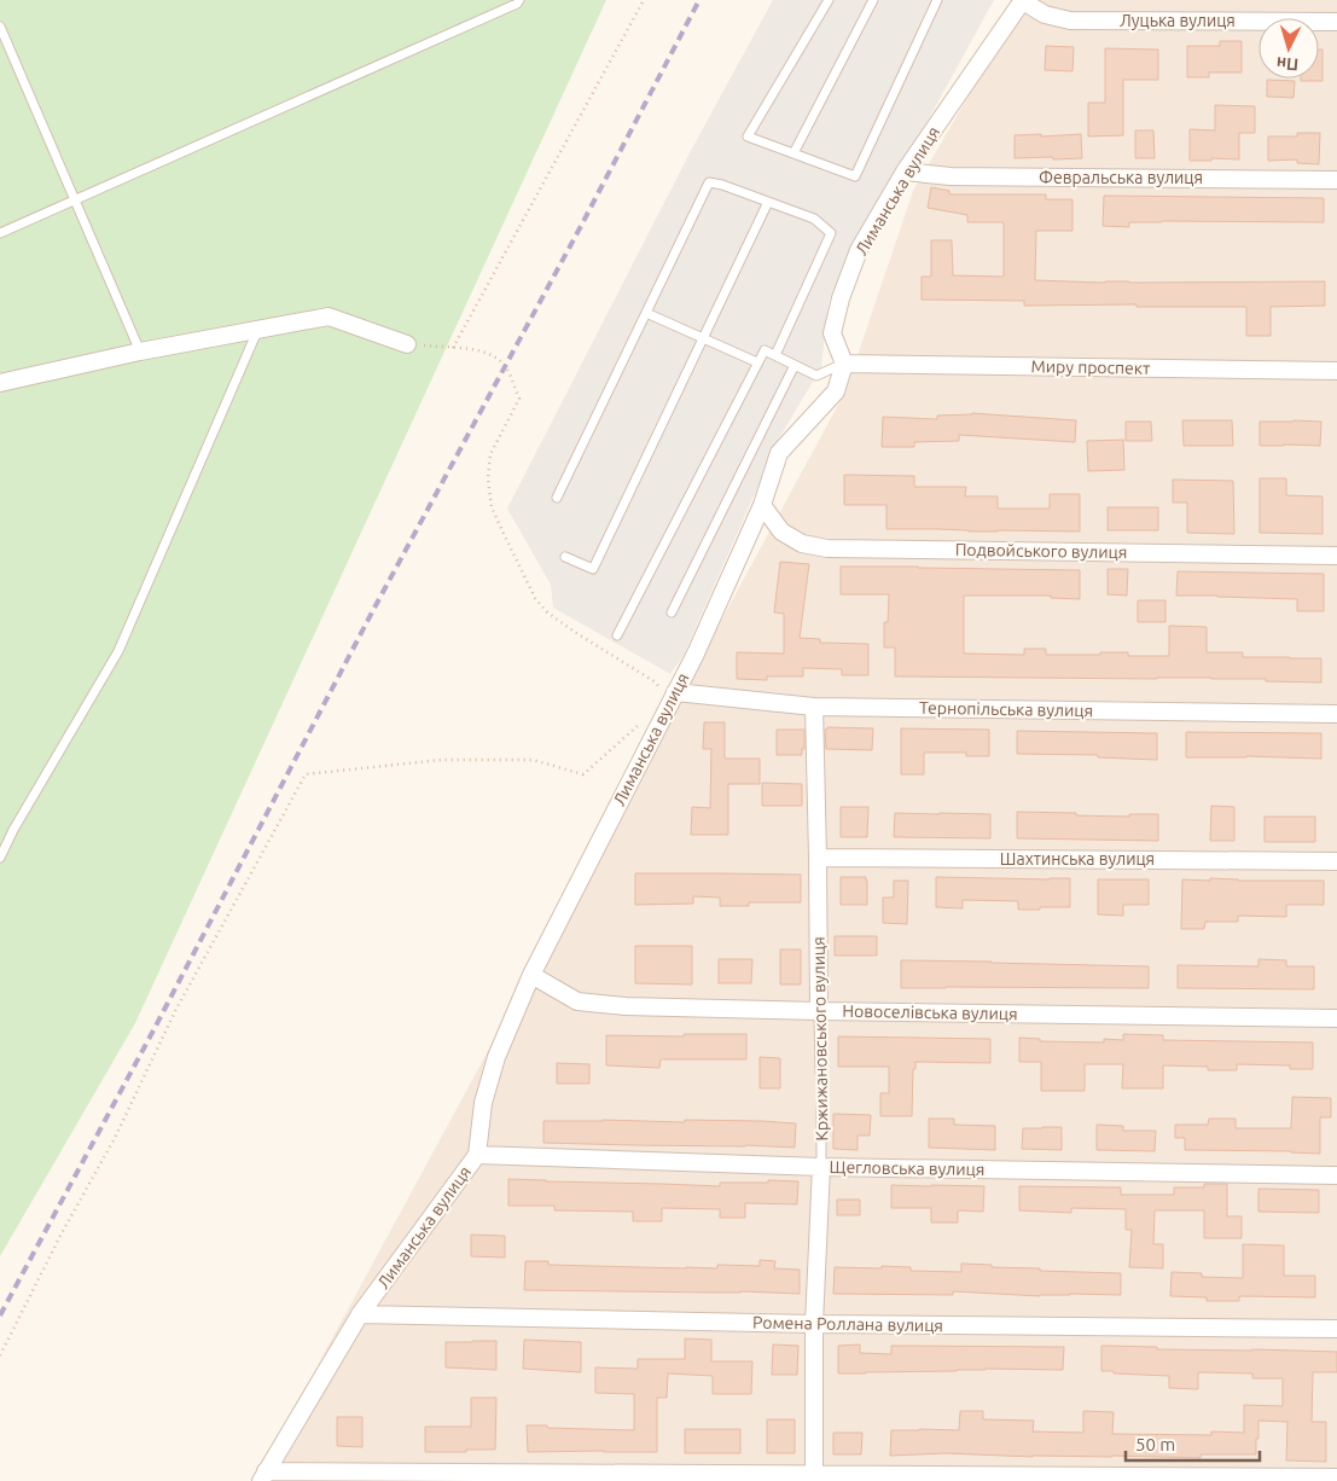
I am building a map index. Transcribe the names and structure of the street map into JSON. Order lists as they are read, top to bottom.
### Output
{
  "streets": {
    "street": [
      "Луцька вулиця",
      "Февральська вулиця",
      "Лиманська вулиця",
      "Миру проспект",
      "Подвойського вулиця",
      "Тернопільська вулиця",
      "Шахтинська вулиця",
      "Новоселівська вулиця",
      "Кржижановського вулиця",
      "Щегловська вулиця",
      "Ромена Роллана вулиця"
    ]
  },
  "crossings": [
    ["Луцька вулиця", "Лиманська вулиця"],
    ["Февральська вулиця", "Лиманська вулиця"],
    ["Лиманська вулиця", "Миру проспект"],
    ["Лиманська вулиця", "Подвойського вулиця"],
    ["Лиманська вулиця", "Тернопільська вулиця"],
    ["Лиманська вулиця", "Новоселівська вулиця"],
    ["Лиманська вулиця", "Щегловська вулиця"],
    ["Лиманська вулиця", "Ромена Роллана вулиця"],
    ["Тернопільська вулиця", "Кржижановського вулиця"],
    ["Шахтинська вулиця", "Кржижановського вулиця"],
    ["Новоселівська вулиця", "Кржижановського вулиця"],
    ["Кржижановського вулиця", "Щегловська вулиця"],
    ["Кржижановського вулиця", "Ромена Роллана вулиця"]
  ],
  "scale_bar": "50 m",
  "north": "bottom"
}
